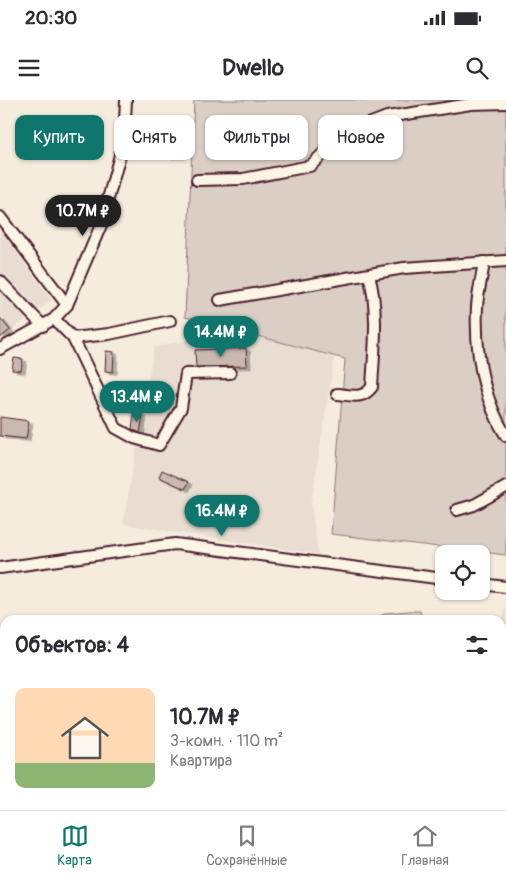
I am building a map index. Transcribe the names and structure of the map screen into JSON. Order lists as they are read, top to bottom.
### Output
{
  "page": {
    "status": "20:30",
    "header": "Dwello",
    "chip": [
      "Купить",
      "Снять",
      "Фильтры",
      "Новое"
    ],
    "price": [
      "10.7M ₽",
      "14.4M ₽",
      "13.4M ₽",
      "16.4M ₽"
    ],
    "heading": "Объектов: 4",
    "list": [
      {
        "name": "10.7M ₽",
        "note": "3-комн. · 110 m² · Квартира"
      }
    ],
    "tabs": ["Карта", "Сохранённые", "Главная"]
  }
}
